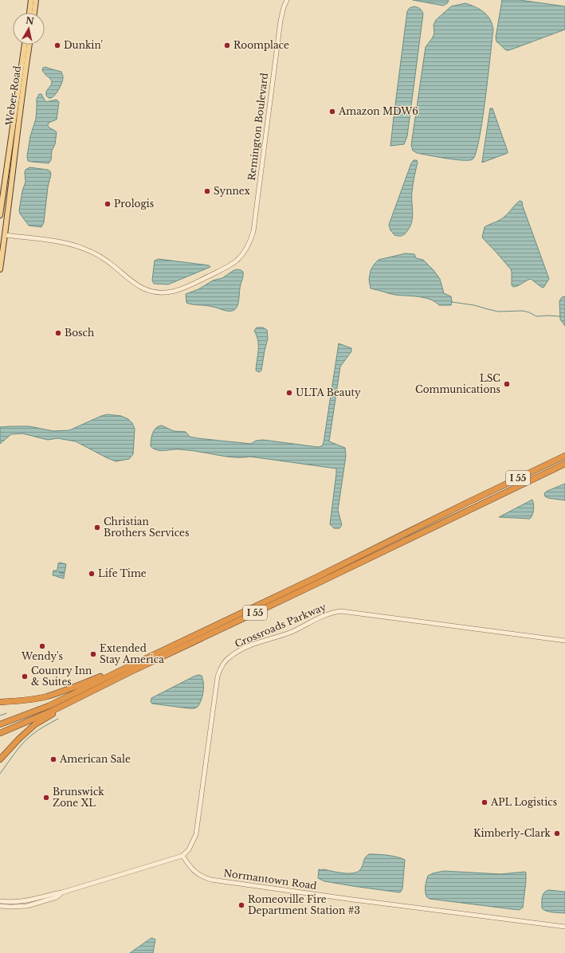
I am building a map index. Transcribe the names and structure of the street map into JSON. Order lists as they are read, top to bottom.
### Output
{
  "streets": {
    "highway": ["I 55"],
    "main road": ["Weber Road"],
    "street": ["Remington Boulevard", "Crossroads Parkway", "Normantown Road"]
  },
  "crossings": [
    ["Weber Road", "Remington Boulevard"],
    ["Crossroads Parkway", "Normantown Road"]
  ],
  "places": [
    "Dunkin'",
    "Roomplace",
    "Amazon MDW6",
    "Synnex",
    "Prologis",
    "Bosch",
    "LSC Communications",
    "ULTA Beauty",
    "Christian Brothers Services",
    "Life Time",
    "Wendy's",
    "Extended Stay America",
    "Country Inn & Suites",
    "American Sale",
    "Brunswick Zone XL",
    "APL Logistics",
    "Kimberly-Clark",
    "Romeoville Fire Department Station #3"
  ],
  "north": "top"
}
